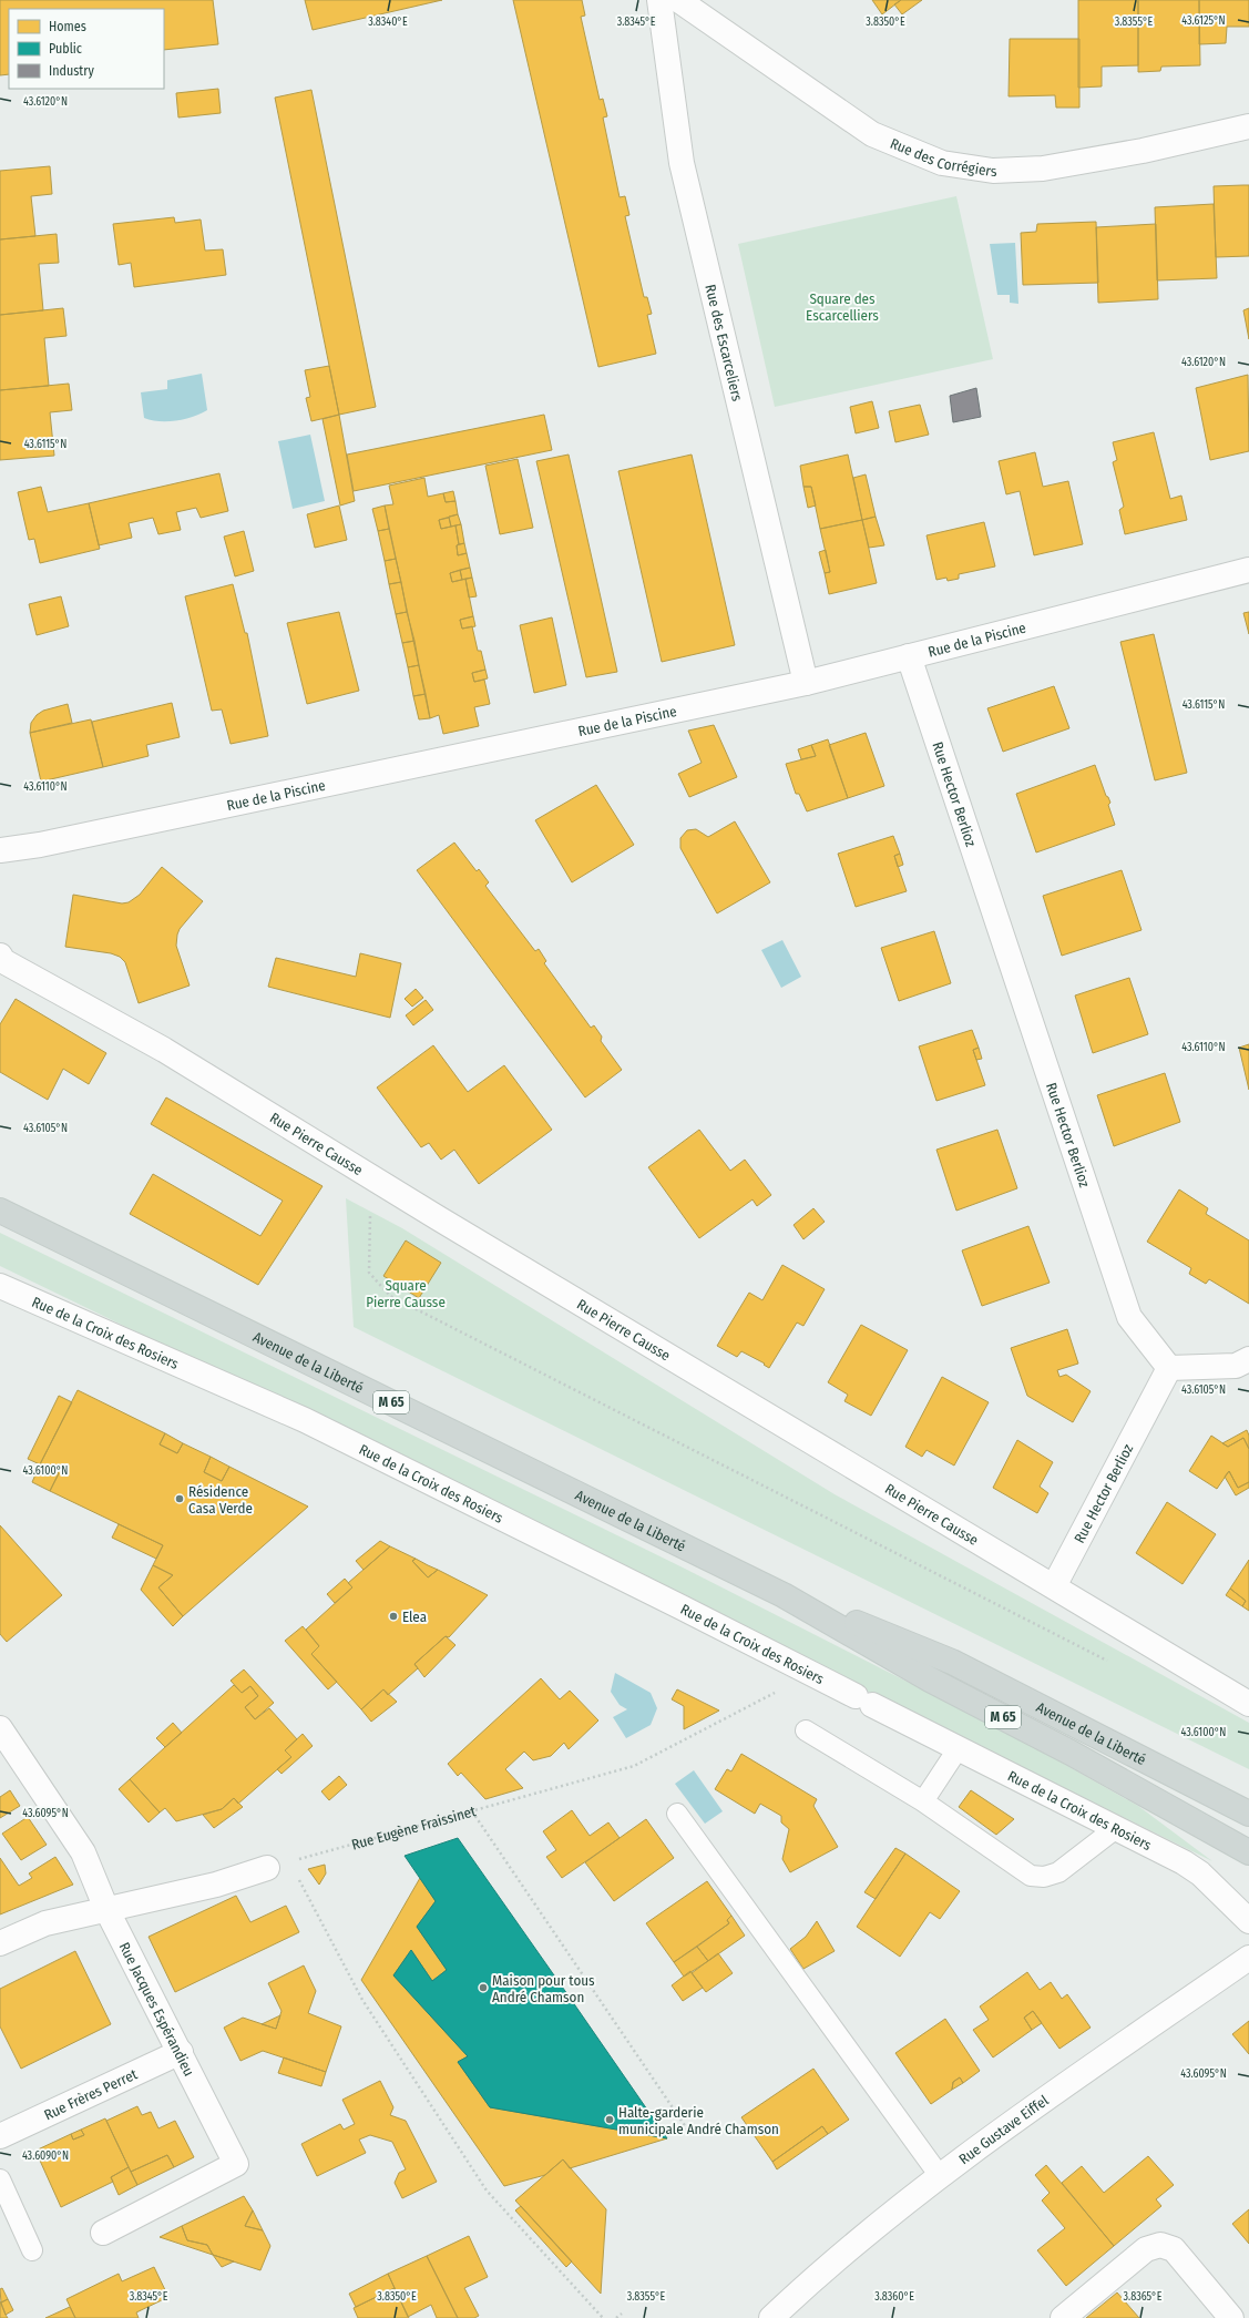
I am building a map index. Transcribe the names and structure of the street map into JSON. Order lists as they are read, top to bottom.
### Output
{
  "streets": {
    "main road": ["Avenue de la Liberté", "M 65"],
    "street": [
      "Rue des Corrégiers",
      "Rue des Escarceliers",
      "Rue de la Piscine",
      "Rue Hector Berlioz",
      "Rue Pierre Causse",
      "Rue de la Croix des Rosiers",
      "Rue Jacques Espérandieu",
      "Rue Frères Perret",
      "Rue Gustave Eiffel"
    ],
    "path": ["Rue Eugène Fraissinet"]
  },
  "crossings": [
    ["Rue des Escarceliers", "Rue de la Piscine"],
    ["Rue de la Piscine", "Rue Hector Berlioz"],
    ["Rue Hector Berlioz", "Rue Pierre Causse"],
    ["Rue de la Croix des Rosiers", "Rue Eugène Fraissinet"],
    ["Rue Jacques Espérandieu", "Rue Frères Perret"]
  ],
  "parks": ["Square des Escarcelliers", "Square Pierre Causse"],
  "places": [
    "Résidence Casa Verde",
    "Elea",
    "Maison pour tous André Chamson",
    "Halte-garderie municipale André Chamson"
  ],
  "legend": ["Homes", "Public", "Industry"],
  "coordinates": [
    "43.6125°N",
    "3.8340°E",
    "3.8345°E",
    "3.8350°E",
    "3.8355°E",
    "43.6120°N",
    "43.6115°N",
    "43.6110°N",
    "43.6105°N",
    "43.6100°N",
    "43.6095°N",
    "43.6090°N",
    "3.8360°E",
    "3.8365°E"
  ]
}
